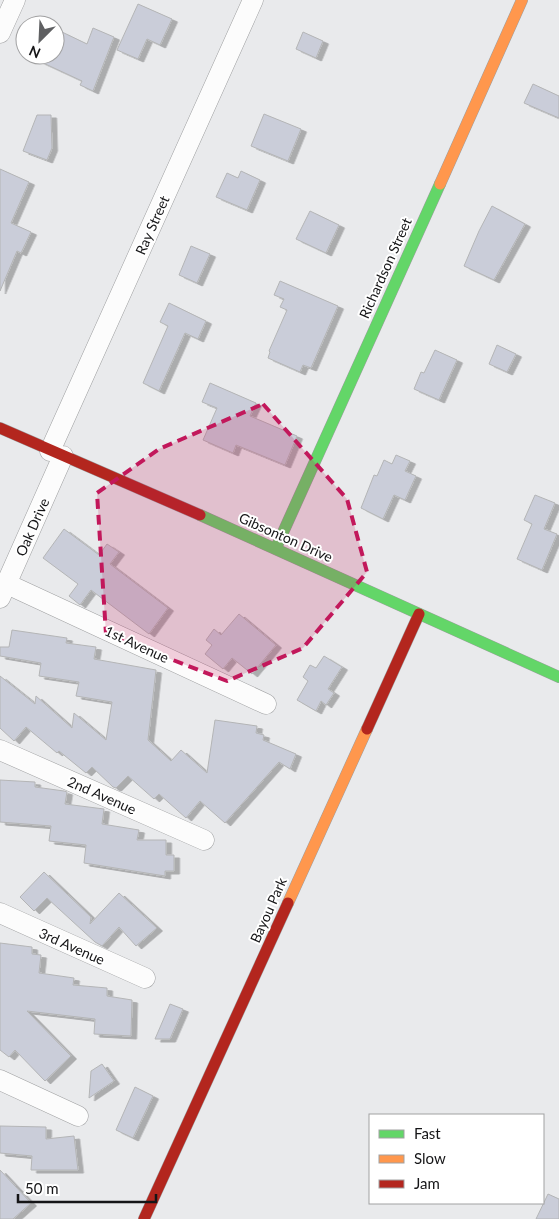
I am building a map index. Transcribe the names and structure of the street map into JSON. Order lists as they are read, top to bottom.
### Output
{
  "streets": {
    "street": [
      "Ray Street",
      "Richardson Street",
      "Oak Drive",
      "Gibsonton Drive",
      "1st Avenue",
      "2nd Avenue",
      "Bayou Park",
      "3rd Avenue"
    ]
  },
  "crossings": [
    ["Ray Street", "Oak Drive"],
    ["Ray Street", "Gibsonton Drive"],
    ["Richardson Street", "Gibsonton Drive"],
    ["Oak Drive", "Gibsonton Drive"],
    ["Oak Drive", "1st Avenue"],
    ["Gibsonton Drive", "Bayou Park"]
  ],
  "legend": ["Fast", "Slow", "Jam"],
  "scale_bar": "50 m",
  "north": "bottom left"
}
